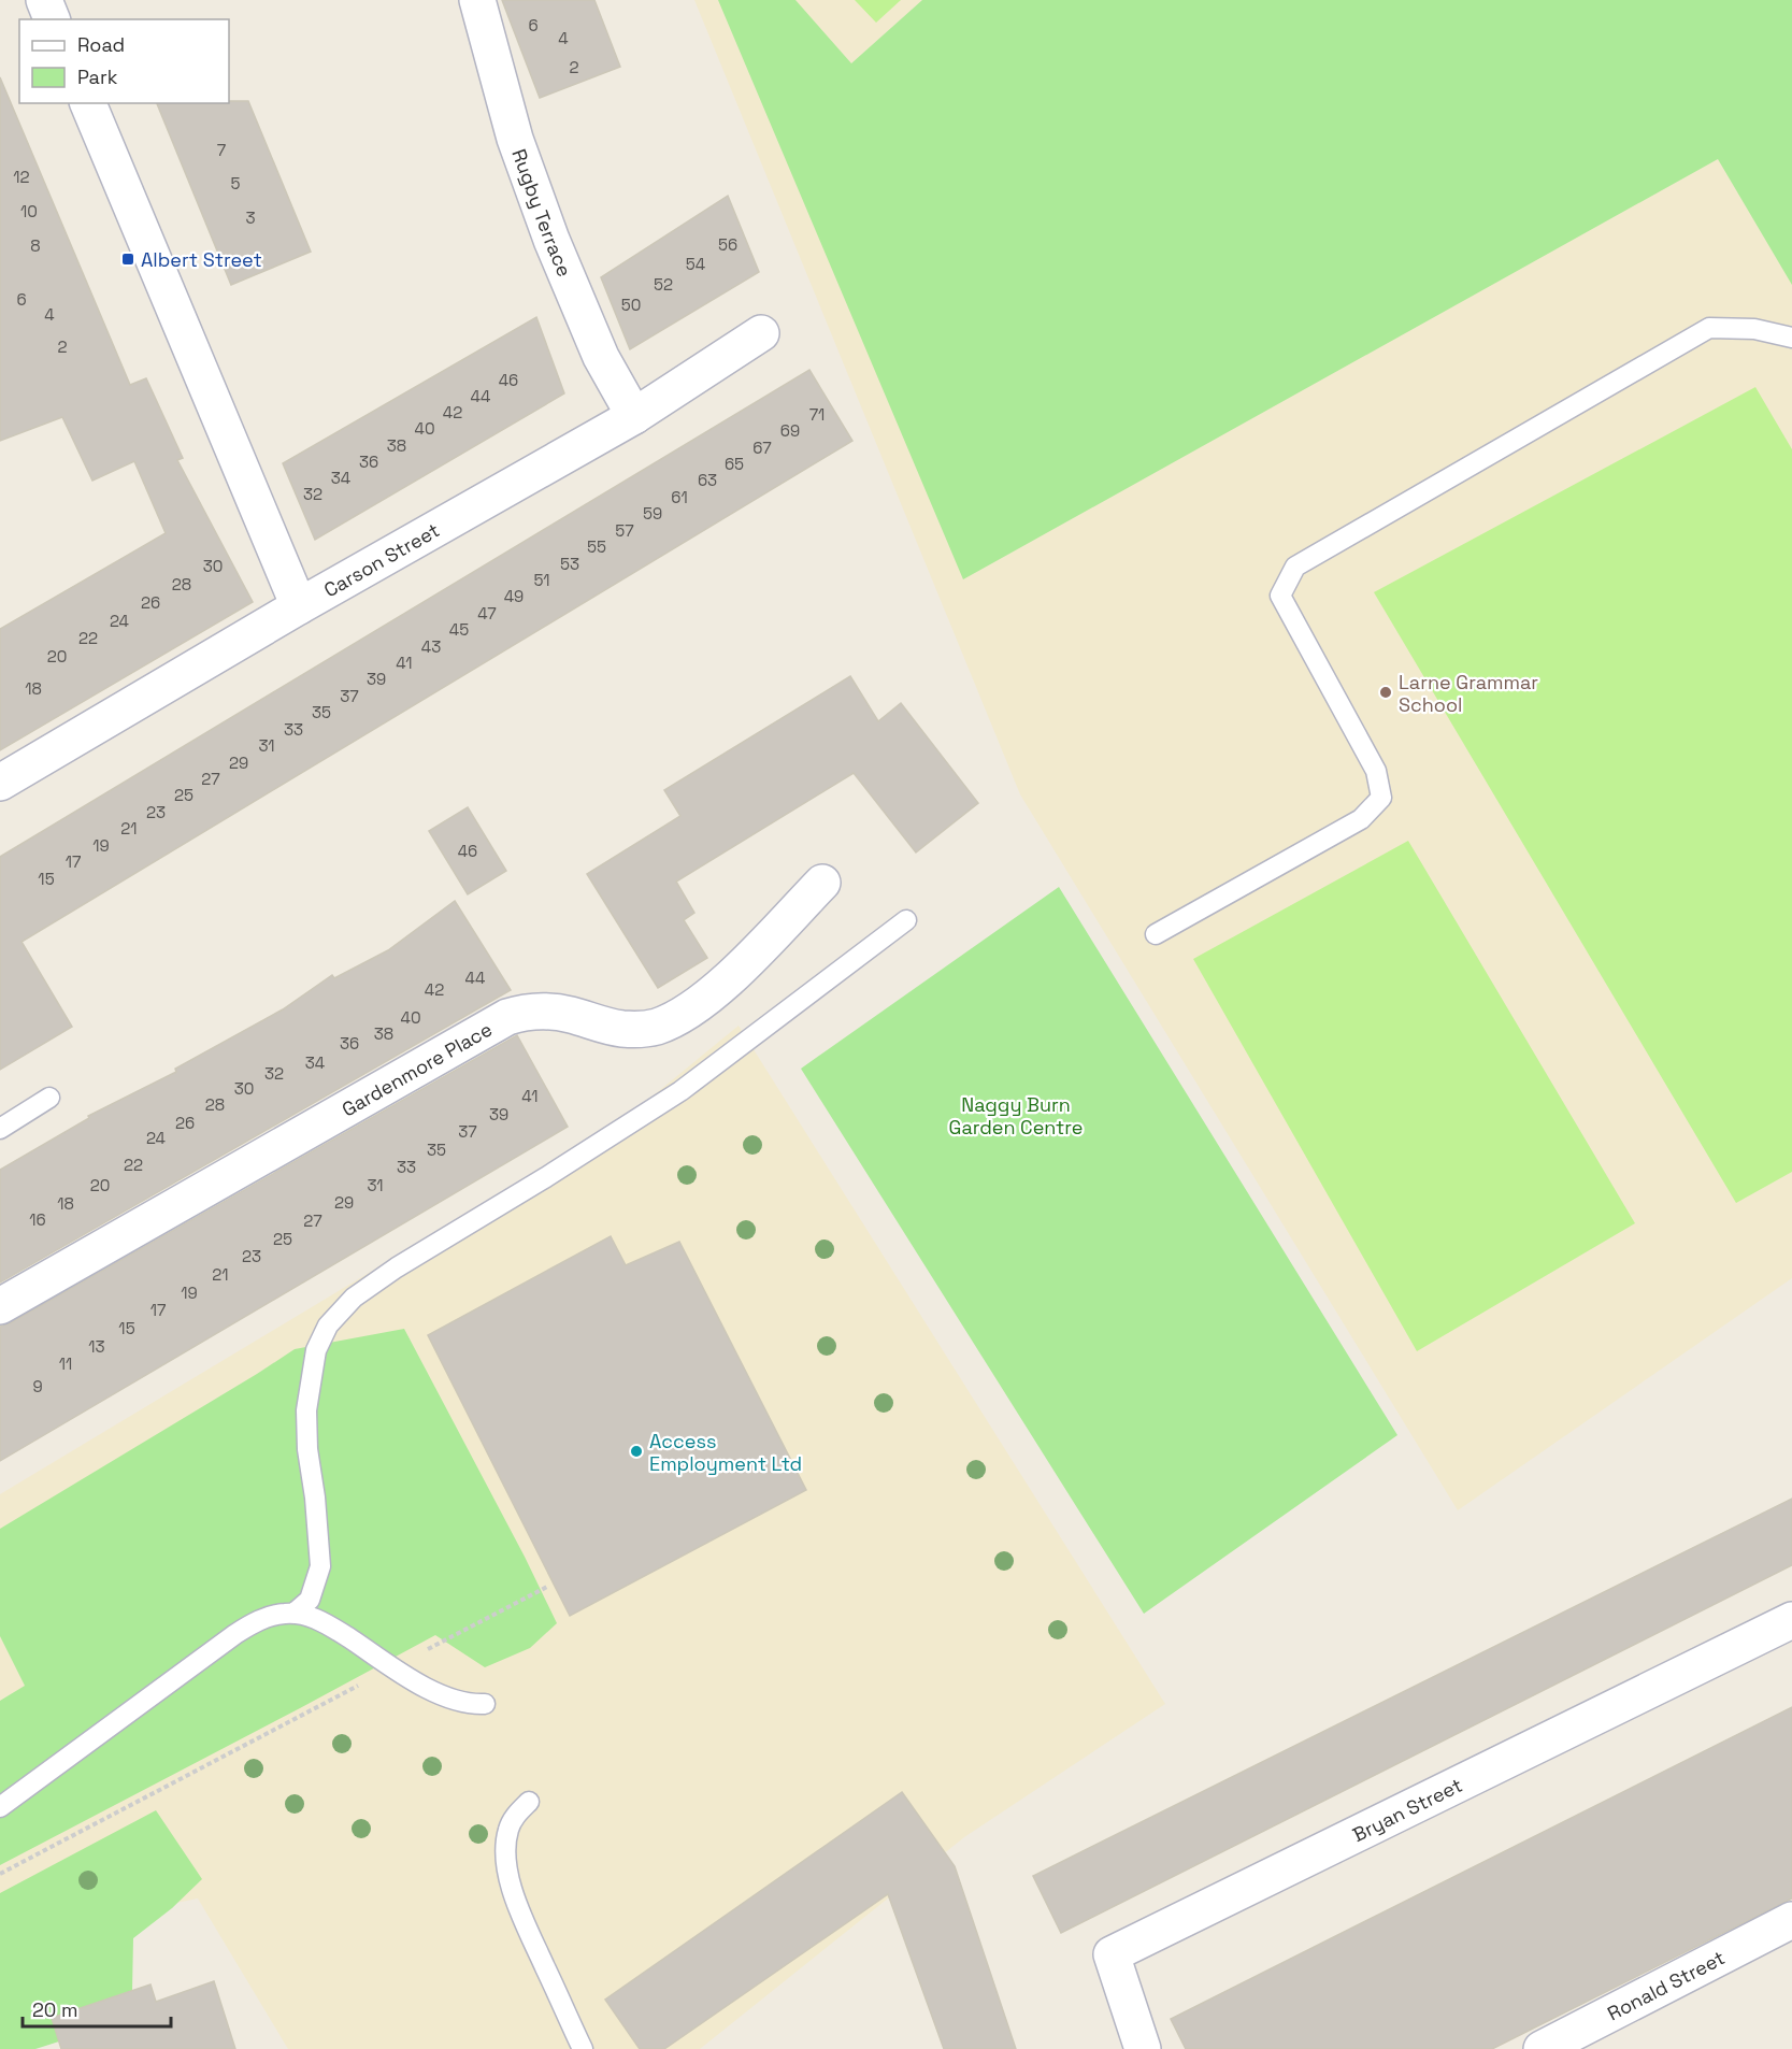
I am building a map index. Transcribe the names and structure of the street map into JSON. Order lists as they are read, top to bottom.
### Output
{
  "streets": {
    "street": [
      "Rugby Terrace",
      "Carson Street",
      "Gardenmore Place",
      "Bryan Street",
      "Ronald Street"
    ]
  },
  "crossings": [
    ["Rugby Terrace", "Carson Street"]
  ],
  "parks": ["Naggy Burn Garden Centre"],
  "places": {
    "transit": ["Albert Street"],
    "other": ["Larne Grammar School", "Access Employment Ltd"]
  },
  "house_numbers": [
    "6",
    "4",
    "2",
    "7",
    "12",
    "5",
    "10",
    "3",
    "56",
    "8",
    "54",
    "52",
    "6",
    "50",
    "4",
    "2",
    "46",
    "44",
    "42",
    "71",
    "40",
    "69",
    "38",
    "67",
    "36",
    "65",
    "34",
    "63",
    "32",
    "61",
    "59",
    "57",
    "55",
    "53",
    "30",
    "51",
    "28",
    "49",
    "26",
    "47",
    "24",
    "45",
    "22",
    "43",
    "20",
    "41",
    "39",
    "18",
    "37",
    "35",
    "33",
    "31",
    "29",
    "27",
    "25",
    "23",
    "21",
    "19",
    "46",
    "17",
    "15",
    "44",
    "42",
    "40",
    "38",
    "36",
    "34",
    "32",
    "30",
    "41",
    "28",
    "39",
    "26",
    "37",
    "24",
    "35",
    "22",
    "33",
    "20",
    "31",
    "29",
    "18",
    "16",
    "27",
    "25",
    "23",
    "21",
    "19",
    "17",
    "15",
    "13",
    "11",
    "9"
  ],
  "legend": ["Road", "Park"],
  "scale_bar": "20 m"
}
